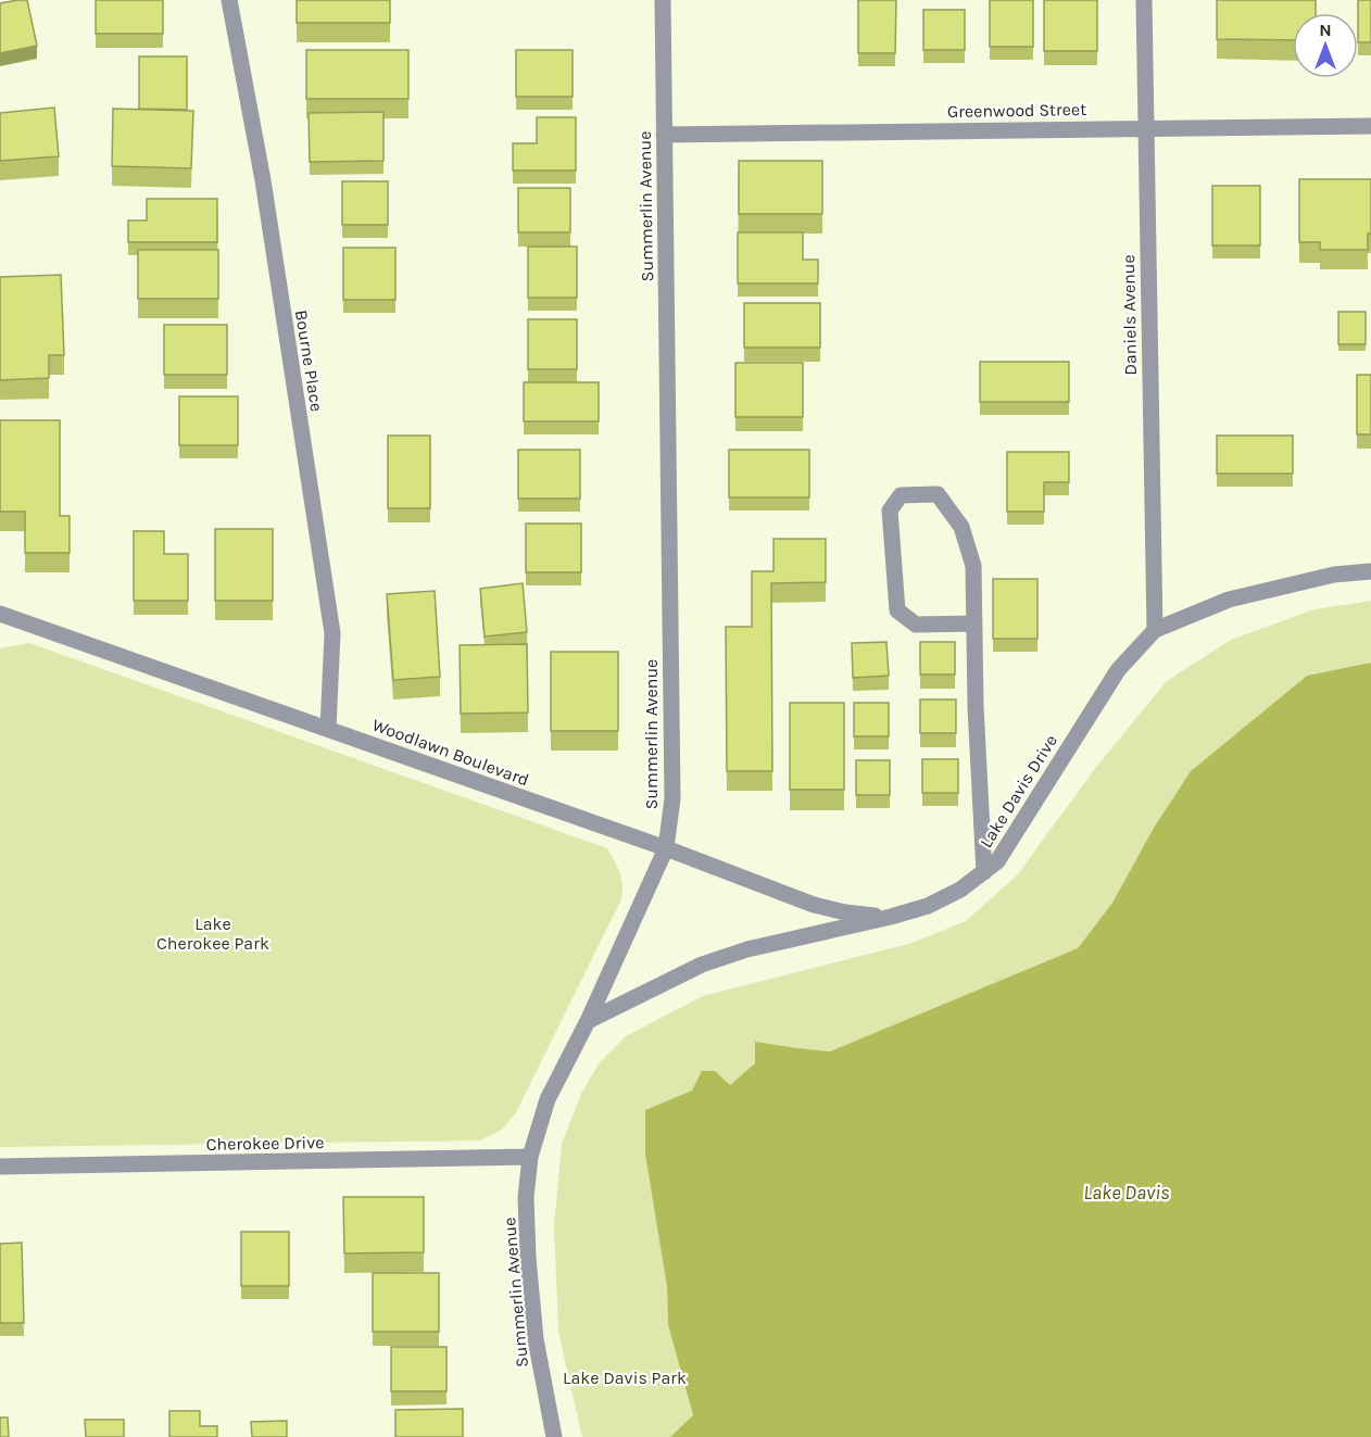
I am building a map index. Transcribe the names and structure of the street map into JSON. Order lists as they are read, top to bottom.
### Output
{
  "streets": {
    "street": [
      "Greenwood Street",
      "Summerlin Avenue",
      "Daniels Avenue",
      "Bourne Place",
      "Woodlawn Boulevard",
      "Lake Davis Drive",
      "Cherokee Drive"
    ]
  },
  "crossings": [
    ["Greenwood Street", "Summerlin Avenue"],
    ["Greenwood Street", "Daniels Avenue"],
    ["Summerlin Avenue", "Woodlawn Boulevard"],
    ["Summerlin Avenue", "Lake Davis Drive"],
    ["Summerlin Avenue", "Cherokee Drive"],
    ["Daniels Avenue", "Lake Davis Drive"],
    ["Bourne Place", "Woodlawn Boulevard"],
    ["Woodlawn Boulevard", "Lake Davis Drive"]
  ],
  "water": ["Lake Davis"],
  "parks": ["Lake Cherokee Park", "Lake Davis Park"],
  "north": "top"
}
